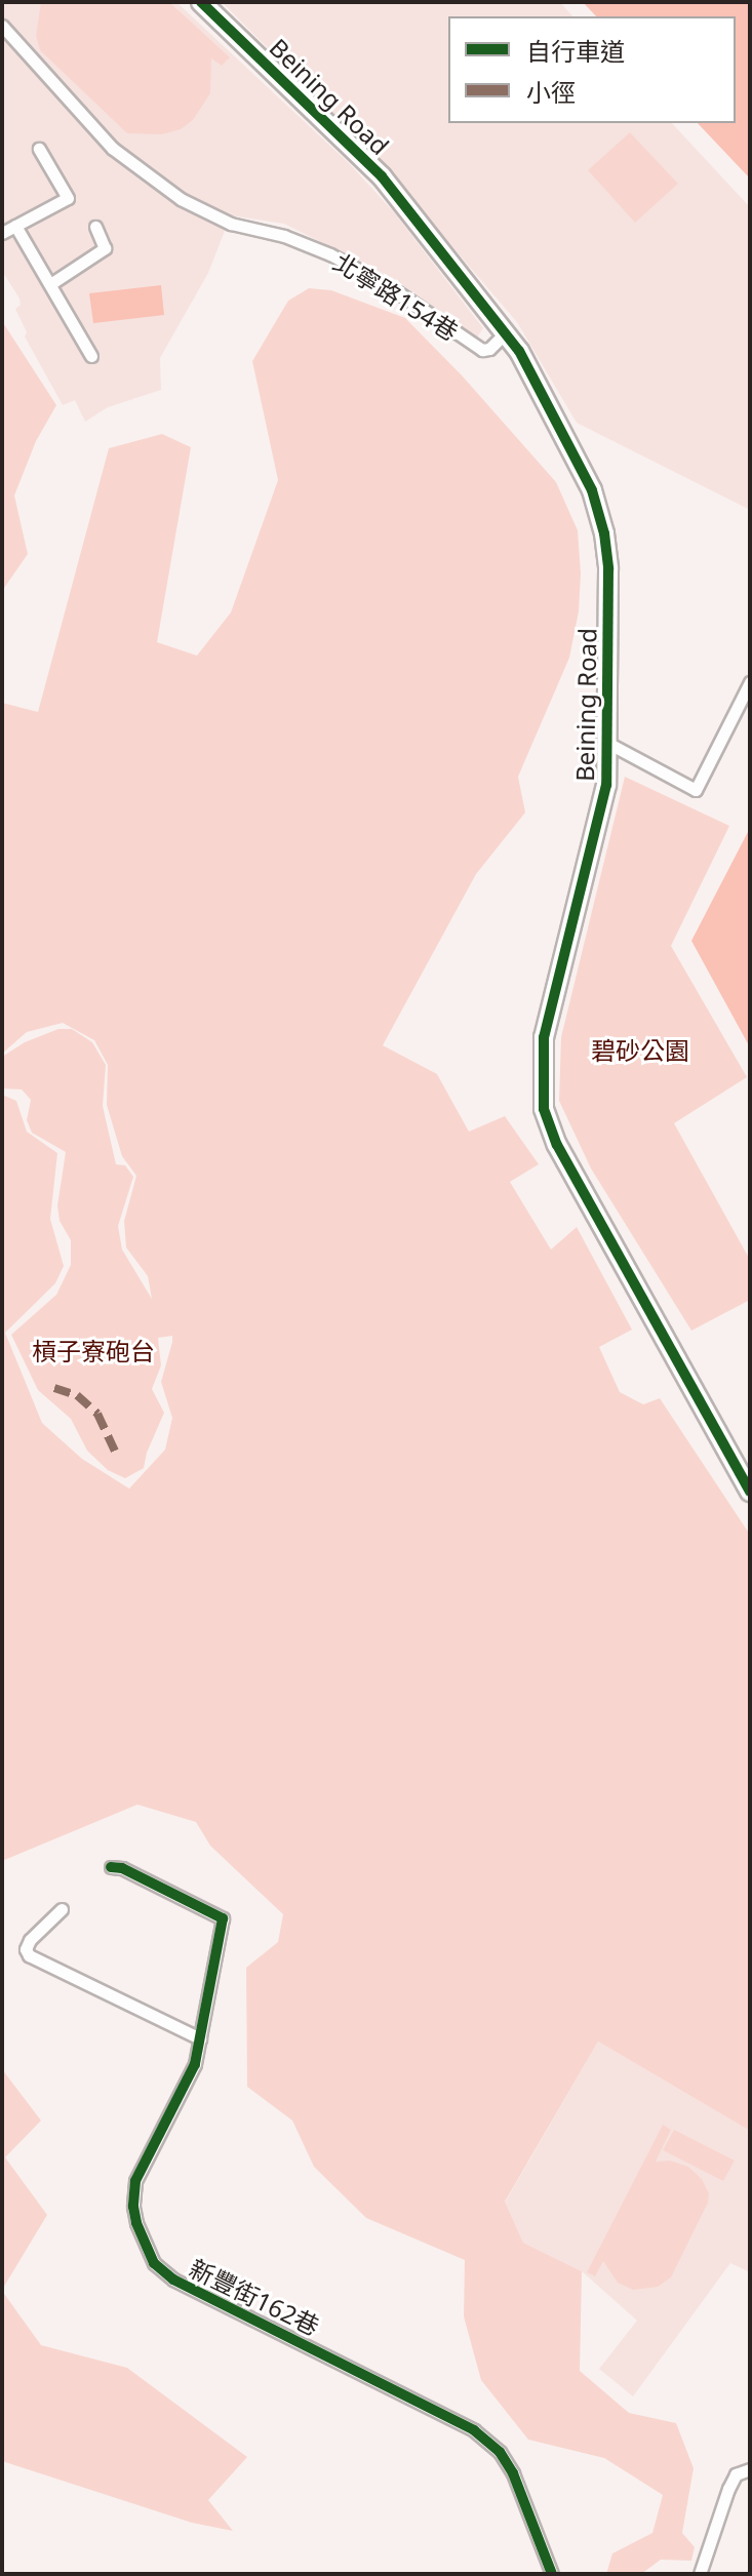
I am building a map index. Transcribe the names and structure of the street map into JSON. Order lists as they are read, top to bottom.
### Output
{
  "streets": {
    "main road": ["Beining Road"],
    "street": ["北寧路154巷", "新豐街162巷"]
  },
  "crossings": [
    ["Beining Road", "北寧路154巷"]
  ],
  "parks": ["碧砂公園", "槓子寮砲台"],
  "legend": ["自行車道", "小徑"]
}
